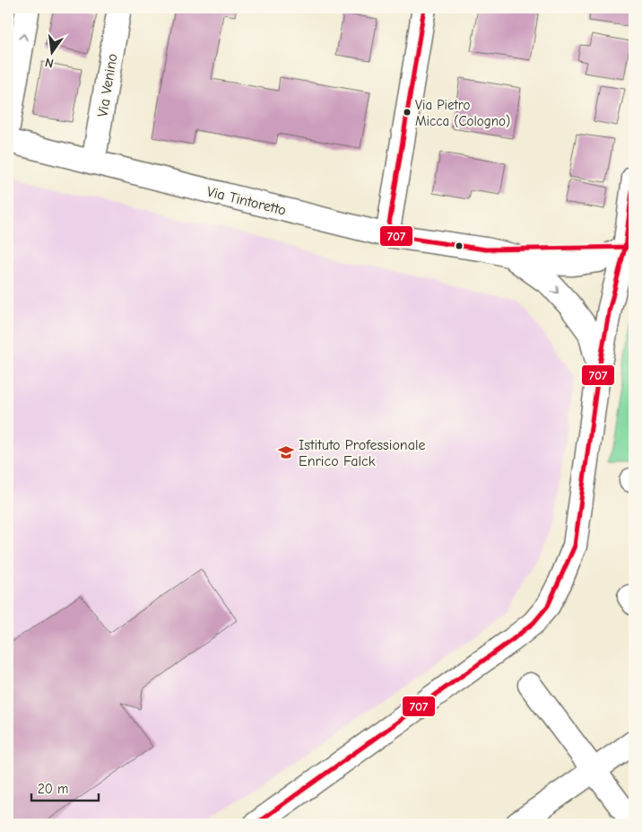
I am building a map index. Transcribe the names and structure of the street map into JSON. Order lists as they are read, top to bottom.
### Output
{
  "streets": {
    "street": ["Via Venino", "Via Tintoretto"]
  },
  "crossings": [
    ["Via Venino", "Via Tintoretto"]
  ],
  "places": {
    "other": ["Via Pietro Micca (Cologno)"],
    "school or university": ["Istituto Professionale Enrico Falck"]
  },
  "lines": ["transit line 707"],
  "scale_bar": "20 m",
  "north": "bottom"
}
